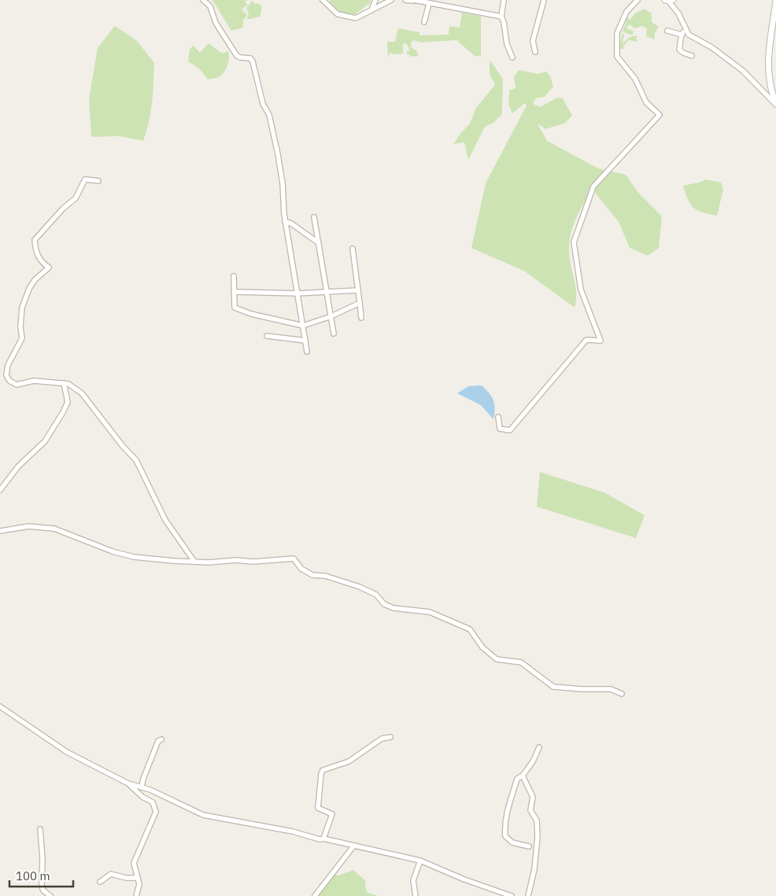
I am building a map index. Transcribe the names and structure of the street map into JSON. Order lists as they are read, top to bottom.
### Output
{
  "scale_bar": "100 m"
}
